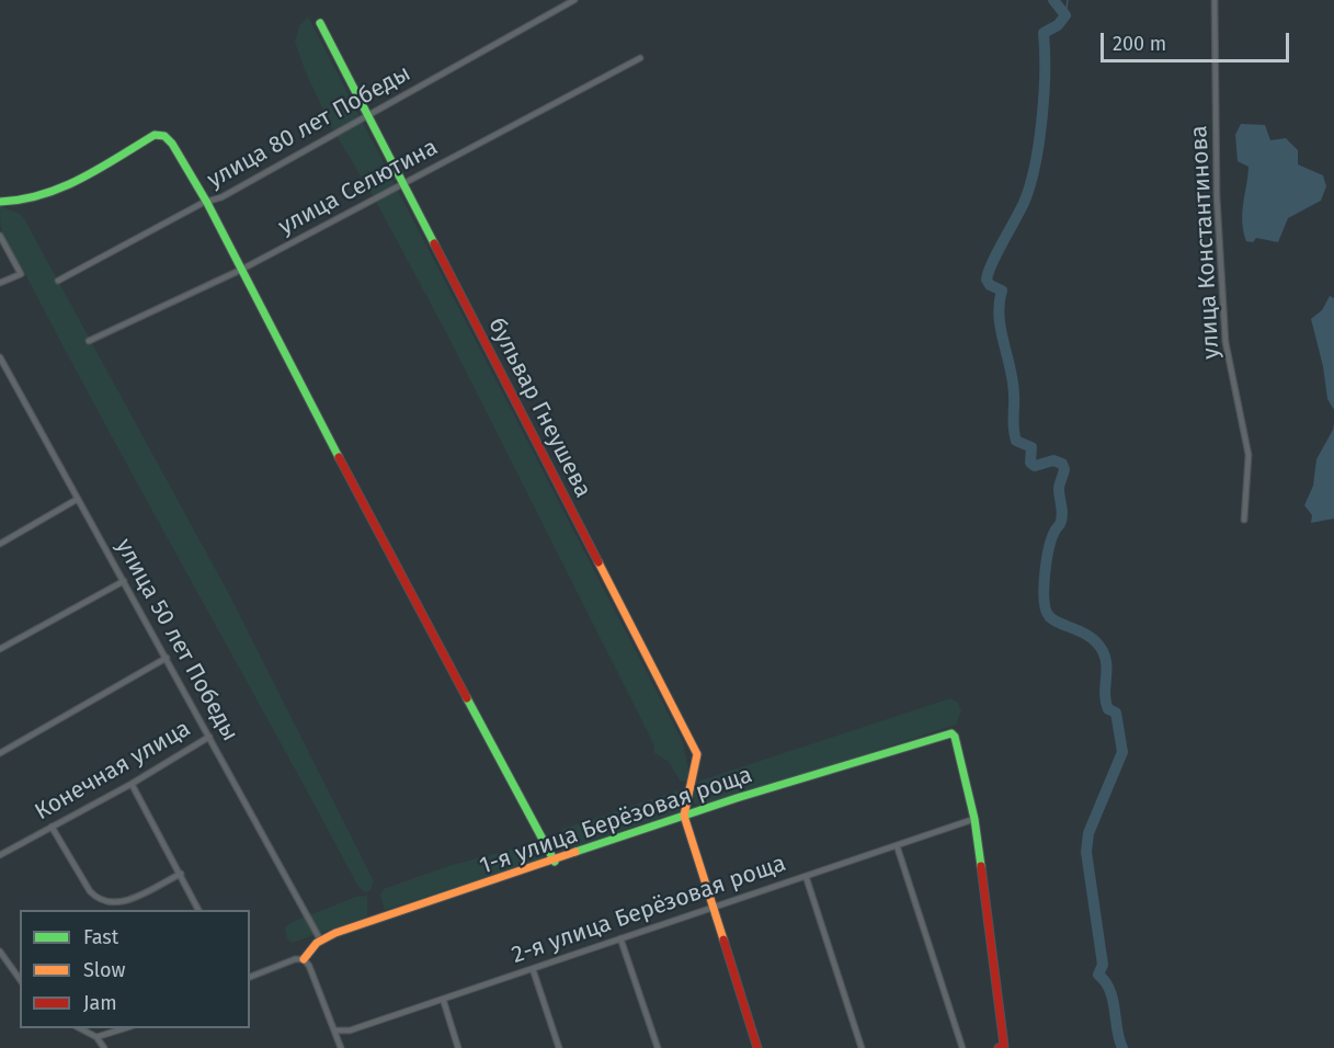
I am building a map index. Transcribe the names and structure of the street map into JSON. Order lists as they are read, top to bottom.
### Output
{
  "streets": {
    "street": [
      "улица 80 лет Победы",
      "улица Селютина",
      "улица Константинова",
      "бульвар Гнеушева",
      "улица 50 лет Победы",
      "Конечная улица",
      "1-я улица Берёзовая роща",
      "2-я улица Берёзовая роща"
    ]
  },
  "crossings": [
    ["улица 80 лет Победы", "бульвар Гнеушева"],
    ["улица Селютина", "бульвар Гнеушева"],
    ["бульвар Гнеушева", "1-я улица Берёзовая роща"],
    ["улица 50 лет Победы", "Конечная улица"],
    ["улица 50 лет Победы", "1-я улица Берёзовая роща"],
    ["1-я улица Берёзовая роща", "2-я улица Берёзовая роща"]
  ],
  "legend": ["Fast", "Slow", "Jam"],
  "scale_bar": "200 m"
}
